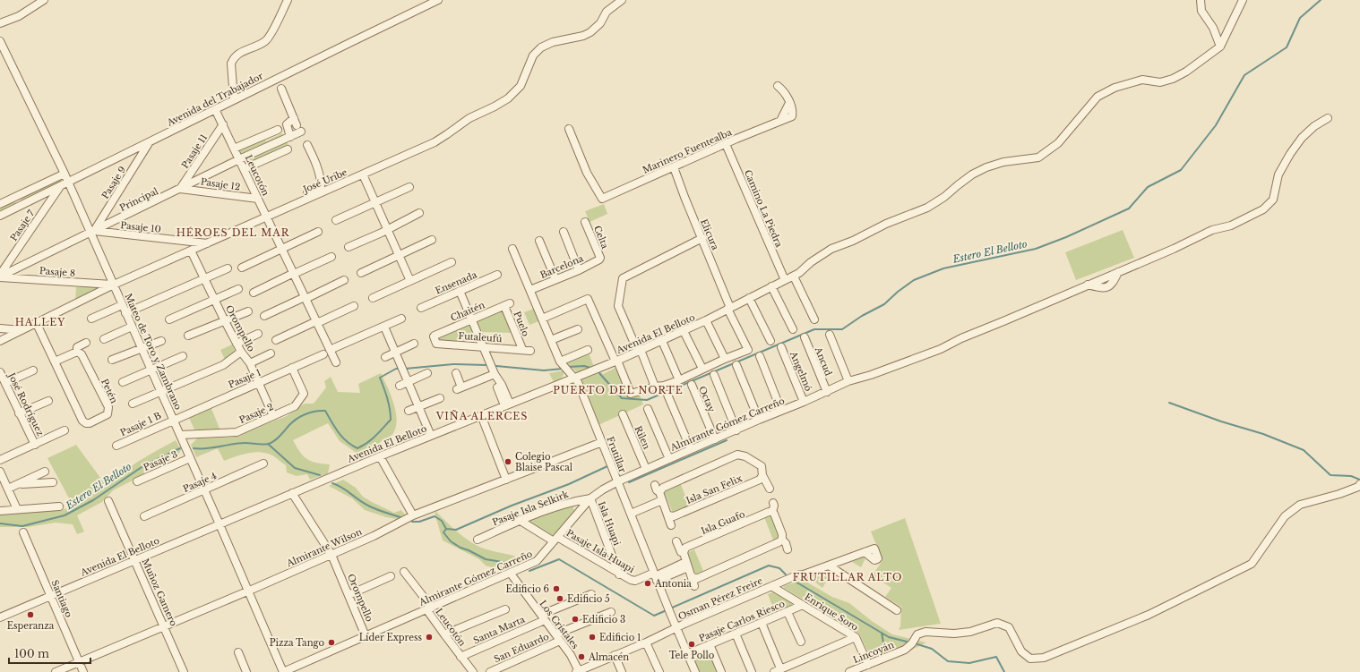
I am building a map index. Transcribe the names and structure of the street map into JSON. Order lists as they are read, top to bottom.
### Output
{
  "streets": {
    "street": [
      "Avenida del Trabajador",
      "Pasaje 11",
      "Marinero Fuentealba",
      "Leucotón",
      "José Uribe",
      "Pasaje 9",
      "Pasaje 12",
      "Principal",
      "Camino La Piedra",
      "Pasaje 7",
      "Pasaje 10",
      "Elicura",
      "Celta",
      "Barcelona",
      "Pasaje 8",
      "Ensenada",
      "Chaitén",
      "Puelo",
      "Orompello",
      "Avenida El Belloto",
      "Futaleufú",
      "Mateo de Toro y Zambrano",
      "Ancud",
      "Angelmó",
      "Pasaje 1",
      "Petén",
      "Octay",
      "José Rodríguez",
      "Pasaje 2",
      "Pasaje 1 B",
      "Almirante Gómez Carreño",
      "Rilen",
      "Frutillar",
      "Pasaje 3",
      "Pasaje 4",
      "Isla San Felix",
      "Pasaje Isla Selkirk",
      "Isla Guafo",
      "Isla Huapi",
      "Almirante Wilson",
      "Pasaje Isla Huapi",
      "Muñoz Gamero",
      "Santiago",
      "Osman Pérez Freire",
      "Enrique Soro",
      "Pasaje Carlos Riesco",
      "Los Cristales",
      "Santa Marta",
      "San Eduardo",
      "Lincoyán"
    ]
  },
  "crossings": [
    ["Avenida del Trabajador", "Leucotón"],
    ["Avenida del Trabajador", "Pasaje 9"],
    ["Avenida del Trabajador", "Pasaje 7"],
    ["Avenida del Trabajador", "Mateo de Toro y Zambrano"],
    ["Pasaje 11", "Leucotón"],
    ["Pasaje 11", "Pasaje 12"],
    ["Pasaje 11", "Principal"],
    ["Marinero Fuentealba", "Camino La Piedra"],
    ["Marinero Fuentealba", "Elicura"],
    ["Leucotón", "José Uribe"],
    ["Leucotón", "Pasaje 12"],
    ["Leucotón", "Principal"],
    ["Leucotón", "Almirante Gómez Carreño"],
    ["Leucotón", "Santa Marta"],
    ["José Uribe", "Pasaje 10"],
    ["José Uribe", "Pasaje 8"],
    ["José Uribe", "Orompello"],
    ["José Uribe", "Mateo de Toro y Zambrano"],
    ["José Uribe", "Petén"],
    ["Pasaje 9", "Principal"],
    ["Pasaje 9", "Pasaje 10"],
    ["Pasaje 9", "Mateo de Toro y Zambrano"],
    ["Pasaje 12", "Principal"],
    ["Principal", "Pasaje 7"],
    ["Principal", "Pasaje 10"],
    ["Principal", "Pasaje 8"],
    ["Principal", "Mateo de Toro y Zambrano"],
    ["Camino La Piedra", "Avenida El Belloto"],
    ["Pasaje 7", "Pasaje 8"],
    ["Pasaje 10", "Mateo de Toro y Zambrano"],
    ["Elicura", "Avenida El Belloto"],
    ["Celta", "Barcelona"],
    ["Barcelona", "Frutillar"],
    ["Pasaje 8", "Mateo de Toro y Zambrano"],
    ["Chaitén", "Puelo"],
    ["Chaitén", "Futaleufú"],
    ["Puelo", "Futaleufú"],
    ["Orompello", "Avenida El Belloto"],
    ["Orompello", "Pasaje 1"],
    ["Orompello", "Pasaje 2"],
    ["Orompello", "Almirante Gómez Carreño"],
    ["Orompello", "Almirante Wilson"],
    ["Avenida El Belloto", "Mateo de Toro y Zambrano"],
    ["Avenida El Belloto", "Frutillar"],
    ["Avenida El Belloto", "Muñoz Gamero"],
    ["Avenida El Belloto", "Santiago"],
    ["Mateo de Toro y Zambrano", "Pasaje 1"],
    ["Mateo de Toro y Zambrano", "Pasaje 2"],
    ["Mateo de Toro y Zambrano", "Pasaje 1 B"],
    ["Mateo de Toro y Zambrano", "Almirante Gómez Carreño"],
    ["Mateo de Toro y Zambrano", "Pasaje 3"],
    ["Mateo de Toro y Zambrano", "Pasaje 4"],
    ["Mateo de Toro y Zambrano", "Almirante Wilson"],
    ["Ancud", "Almirante Gómez Carreño"],
    ["Angelmó", "Almirante Gómez Carreño"],
    ["Pasaje 1", "Pasaje 2"],
    ["Pasaje 1", "Pasaje 1 B"],
    ["Octay", "Almirante Gómez Carreño"],
    ["Almirante Gómez Carreño", "Rilen"],
    ["Almirante Gómez Carreño", "Frutillar"],
    ["Almirante Gómez Carreño", "Pasaje Isla Selkirk"],
    ["Almirante Gómez Carreño", "Isla Huapi"],
    ["Almirante Gómez Carreño", "Pasaje Isla Huapi"],
    ["Almirante Gómez Carreño", "Los Cristales"],
    ["Frutillar", "Almirante Wilson"],
    ["Frutillar", "Pasaje Isla Huapi"],
    ["Frutillar", "Osman Pérez Freire"],
    ["Frutillar", "Pasaje Carlos Riesco"],
    ["Pasaje Isla Selkirk", "Isla Huapi"],
    ["Pasaje Isla Selkirk", "Pasaje Isla Huapi"],
    ["Isla Huapi", "Pasaje Isla Huapi"],
    ["Almirante Wilson", "Muñoz Gamero"],
    ["Almirante Wilson", "Santiago"],
    ["Osman Pérez Freire", "Enrique Soro"],
    ["Osman Pérez Freire", "Los Cristales"],
    ["Enrique Soro", "Pasaje Carlos Riesco"],
    ["Enrique Soro", "Lincoyán"],
    ["Los Cristales", "Santa Marta"],
    ["Los Cristales", "San Eduardo"]
  ],
  "districts": [
    "HÉROES DEL MAR",
    "HALLEY",
    "PUERTO DEL NORTE",
    "VIÑA ALERCES",
    "FRUTILLAR ALTO"
  ],
  "water": ["Estero El Belloto"],
  "places": [
    "Colegio Blaise Pascal",
    "Antonia",
    "Edificio 6",
    "Edificio 5",
    "Esperanza",
    "Edificio 3",
    "Líder Express",
    "Edificio 1",
    "Pizza Tango",
    "Tele Pollo",
    "Almacén"
  ],
  "scale_bar": "100 m"
}
